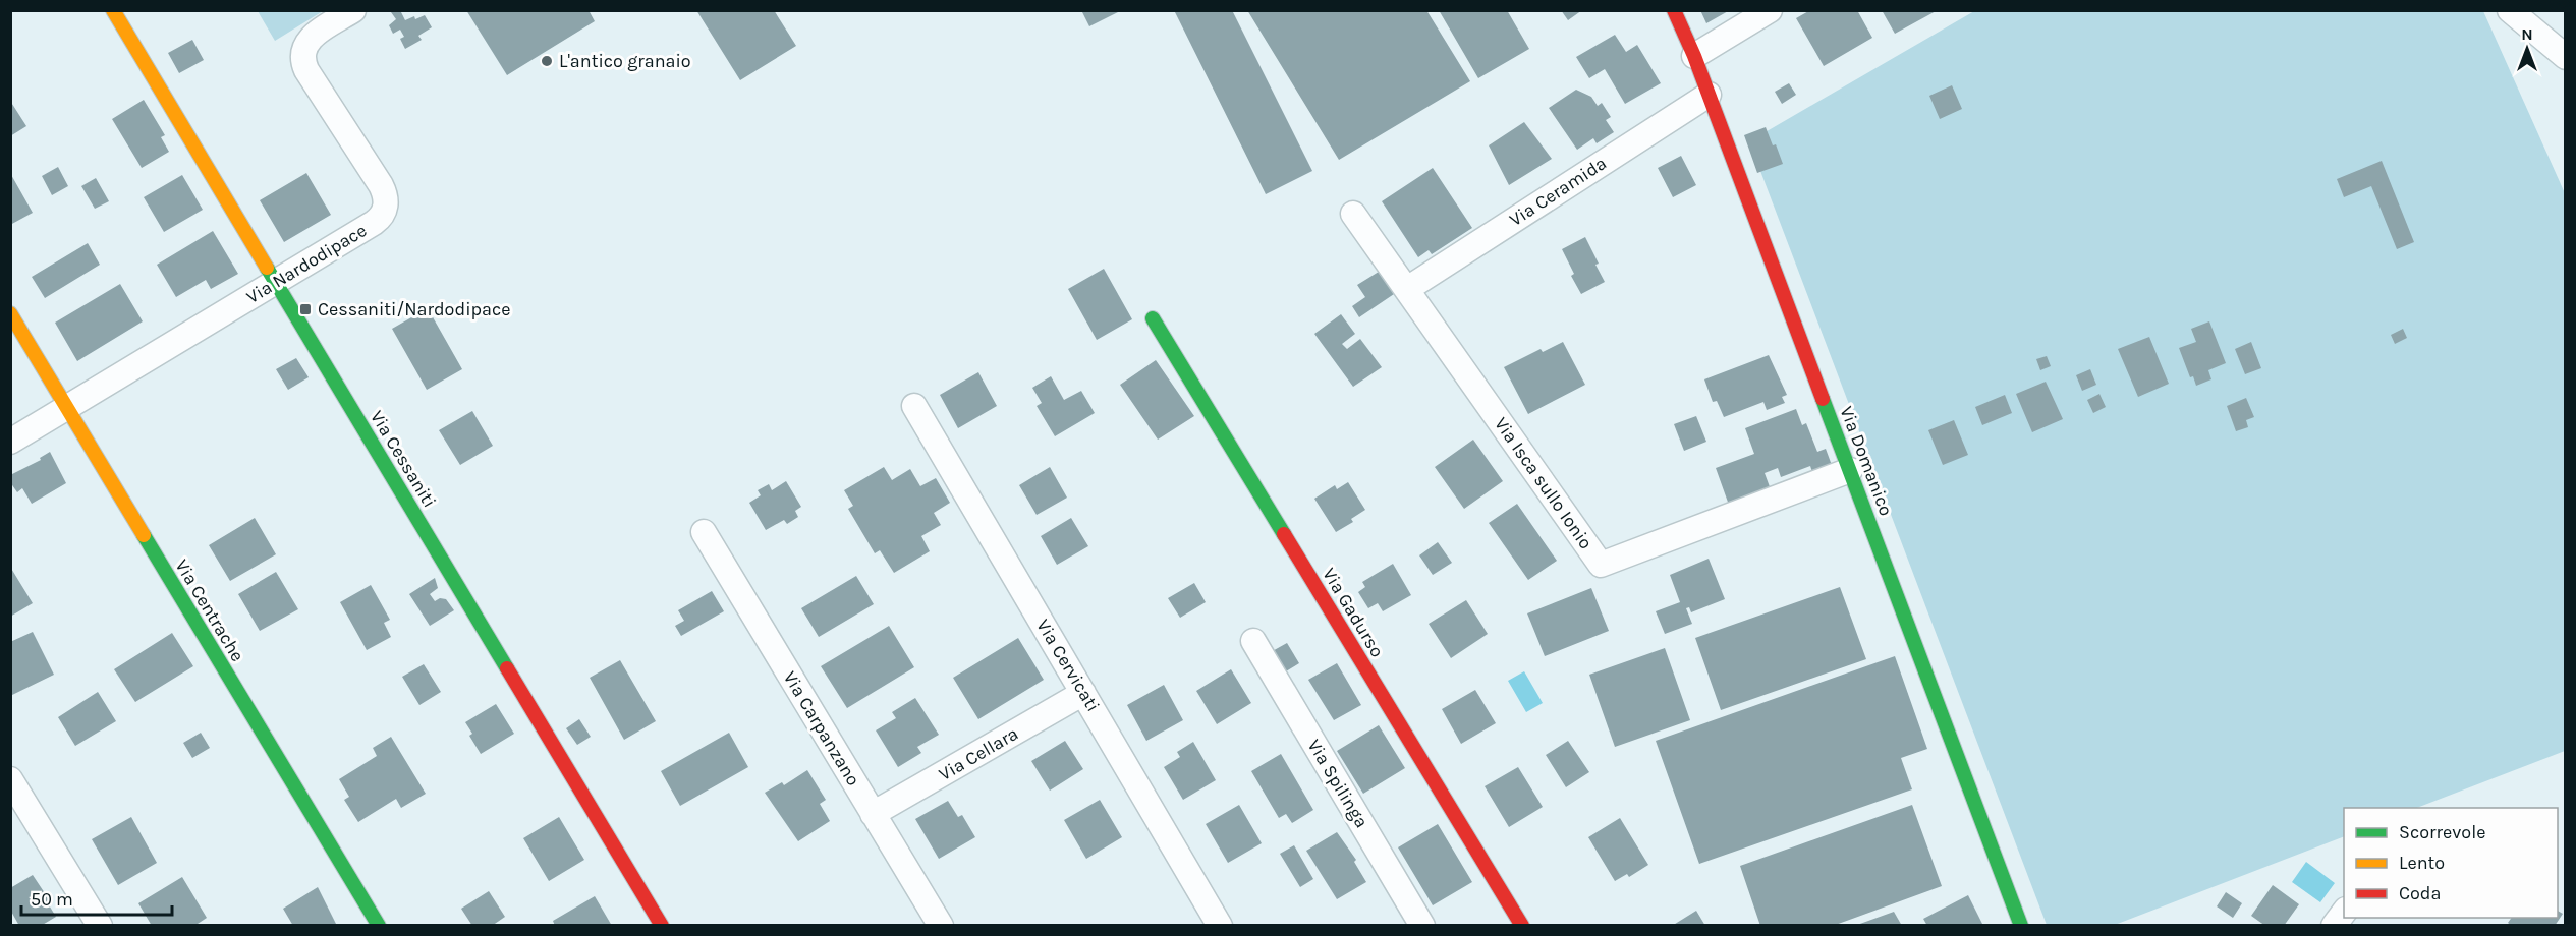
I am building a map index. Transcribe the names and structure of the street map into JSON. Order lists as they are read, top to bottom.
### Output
{
  "streets": {
    "street": [
      "Via Ceramida",
      "Via Nardodipace",
      "Via Cessaniti",
      "Via Domanico",
      "Via Isca sullo Ionio",
      "Via Centrache",
      "Via Gadurso",
      "Via Cervicati",
      "Via Carpanzano",
      "Via Cellara",
      "Via Spilinga"
    ]
  },
  "crossings": [
    ["Via Ceramida", "Via Domanico"],
    ["Via Ceramida", "Via Isca sullo Ionio"],
    ["Via Nardodipace", "Via Cessaniti"],
    ["Via Nardodipace", "Via Centrache"],
    ["Via Domanico", "Via Isca sullo Ionio"],
    ["Via Cervicati", "Via Cellara"],
    ["Via Carpanzano", "Via Cellara"]
  ],
  "places": {
    "other": ["L'antico granaio"],
    "transit": ["Cessaniti/Nardodipace"]
  },
  "legend": ["Scorrevole", "Lento", "Coda"],
  "scale_bar": "50 m",
  "north": "top"
}
